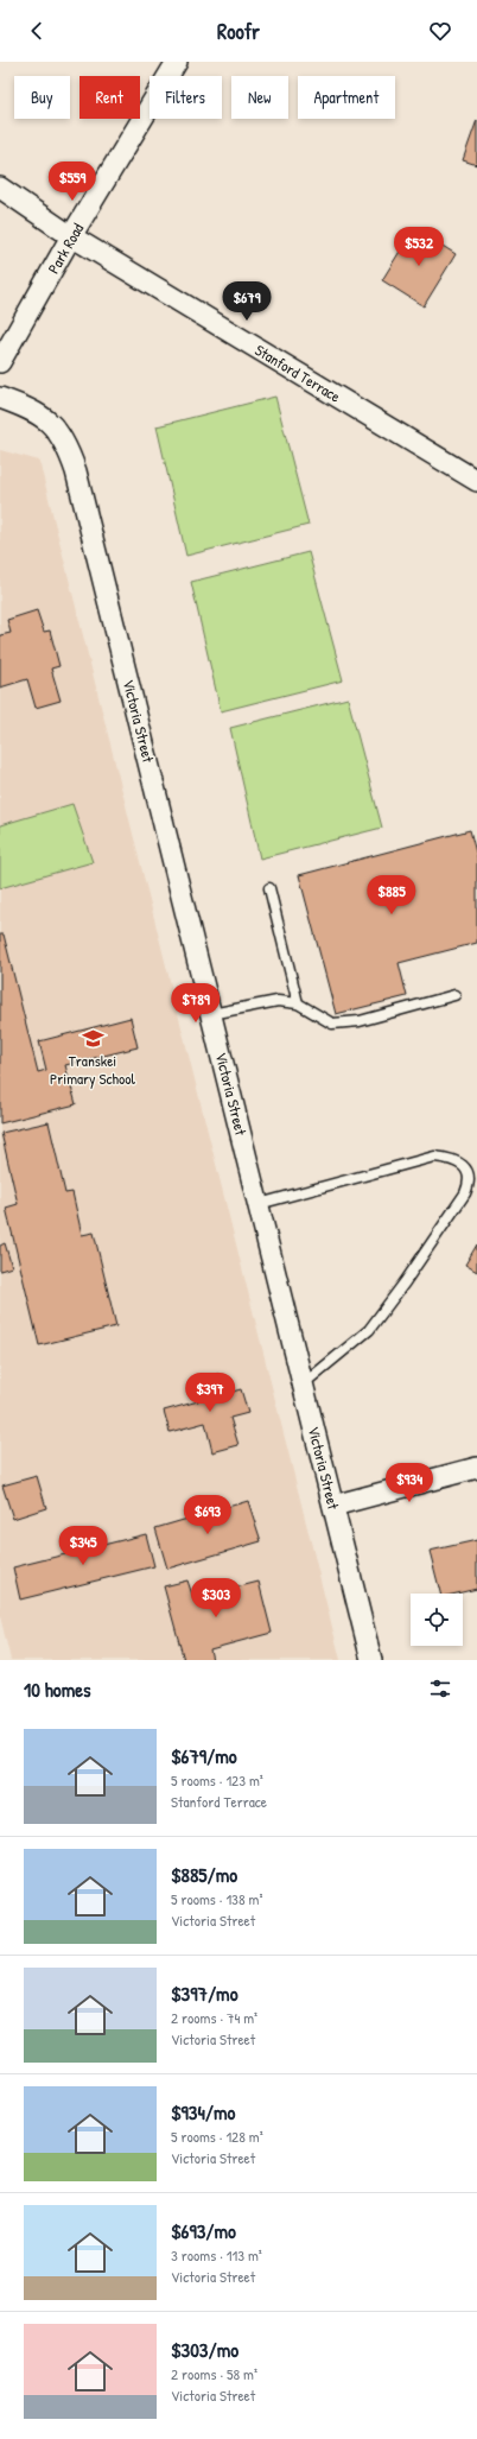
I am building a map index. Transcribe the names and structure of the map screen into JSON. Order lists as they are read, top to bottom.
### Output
{
  "streets": {
    "street": ["Park Road", "Stanford Terrace", "Victoria Street"]
  },
  "crossings": [
    ["Park Road", "Stanford Terrace"]
  ],
  "places": {
    "school or university": ["Transkei Primary School"]
  },
  "page": {
    "header": "Roofr",
    "chip": [
      "Buy",
      "Rent",
      "Filters",
      "New",
      "Apartment"
    ],
    "price": [
      "$559",
      "$532",
      "$679",
      "$885",
      "$789",
      "$397",
      "$934",
      "$693",
      "$345",
      "$303"
    ],
    "heading": "10 homes",
    "list": [
      {
        "name": "$679/mo",
        "note": "5 rooms · 123 m² · Stanford Terrace"
      },
      {
        "name": "$885/mo",
        "note": "5 rooms · 138 m² · Victoria Street"
      },
      {
        "name": "$397/mo",
        "note": "2 rooms · 74 m² · Victoria Street"
      },
      {
        "name": "$934/mo",
        "note": "5 rooms · 128 m² · Victoria Street"
      },
      {
        "name": "$693/mo",
        "note": "3 rooms · 113 m² · Victoria Street"
      },
      {
        "name": "$303/mo",
        "note": "2 rooms · 58 m² · Victoria Street"
      }
    ]
  }
}
